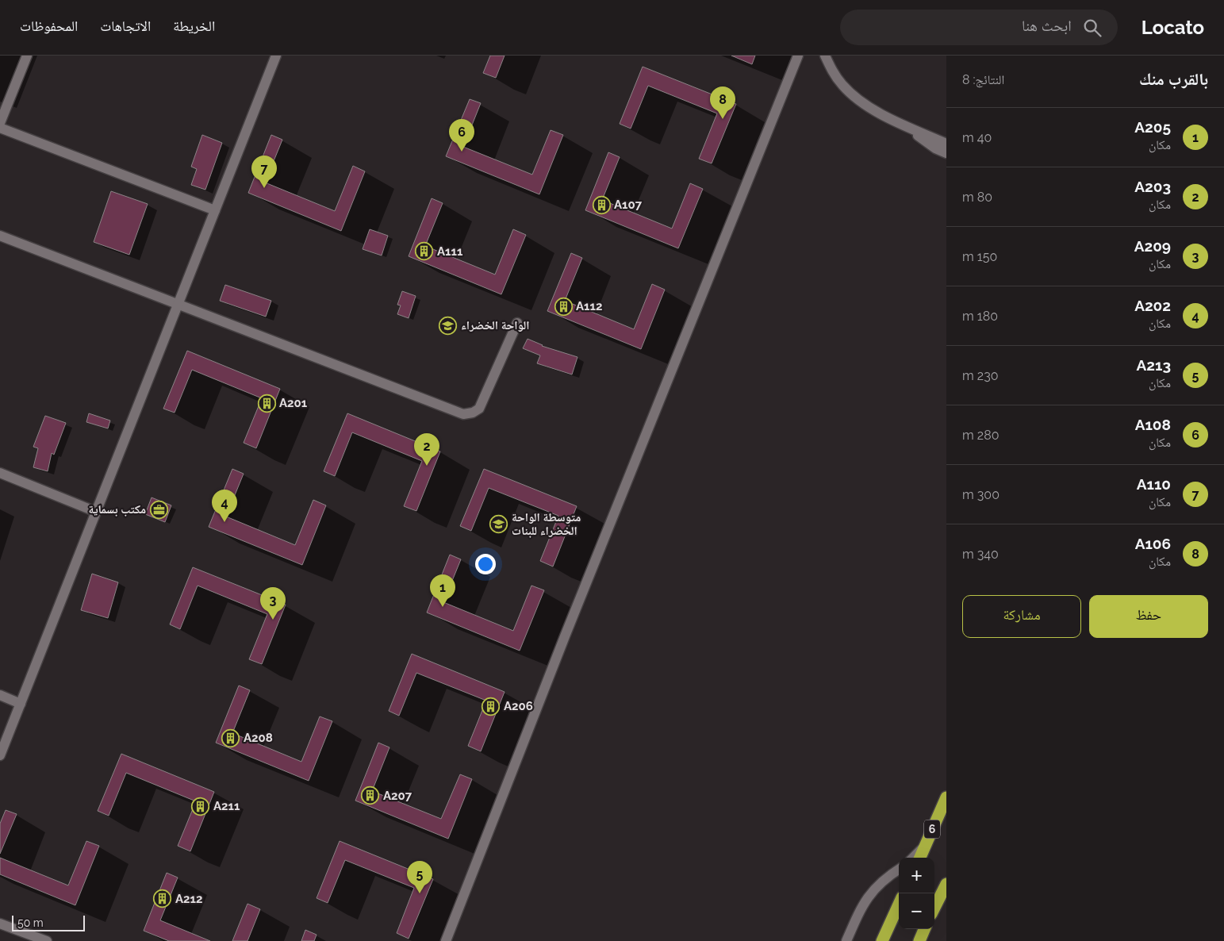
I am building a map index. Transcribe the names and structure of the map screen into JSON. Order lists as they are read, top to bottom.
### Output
{
  "streets": {
    "highway": ["6"]
  },
  "places": {
    "building": [
      "A107",
      "A111",
      "A112",
      "A201",
      "A206",
      "A208",
      "A207",
      "A211",
      "A212"
    ],
    "school or university": ["الواحة الخضراء", "متوسطة الواحة الخضراء للبنات"],
    "office": ["مكتب بسماية"]
  },
  "scale_bar": "50 m",
  "page": {
    "header": "Locato",
    "search": "ابحث هنا",
    "nav": ["الخريطة", "الاتجاهات", "المحفوظات"],
    "heading": ["بالقرب منك", "النتائج: 8"],
    "pins": [
      "8",
      "6",
      "7",
      "2",
      "4",
      "1",
      "3",
      "5"
    ],
    "list": [
      {
        "mark": "1",
        "name": "A205",
        "note": "مكان",
        "value": "40 m"
      },
      {
        "mark": "2",
        "name": "A203",
        "note": "مكان",
        "value": "80 m"
      },
      {
        "mark": "3",
        "name": "A209",
        "note": "مكان",
        "value": "150 m"
      },
      {
        "mark": "4",
        "name": "A202",
        "note": "مكان",
        "value": "180 m"
      },
      {
        "mark": "5",
        "name": "A213",
        "note": "مكان",
        "value": "230 m"
      },
      {
        "mark": "6",
        "name": "A108",
        "note": "مكان",
        "value": "280 m"
      },
      {
        "mark": "7",
        "name": "A110",
        "note": "مكان",
        "value": "300 m"
      },
      {
        "mark": "8",
        "name": "A106",
        "note": "مكان",
        "value": "340 m"
      }
    ],
    "buttons": ["حفظ", "مشاركة"],
    "map_buttons": ["+", "−"],
    "scale": "50 m"
  }
}
